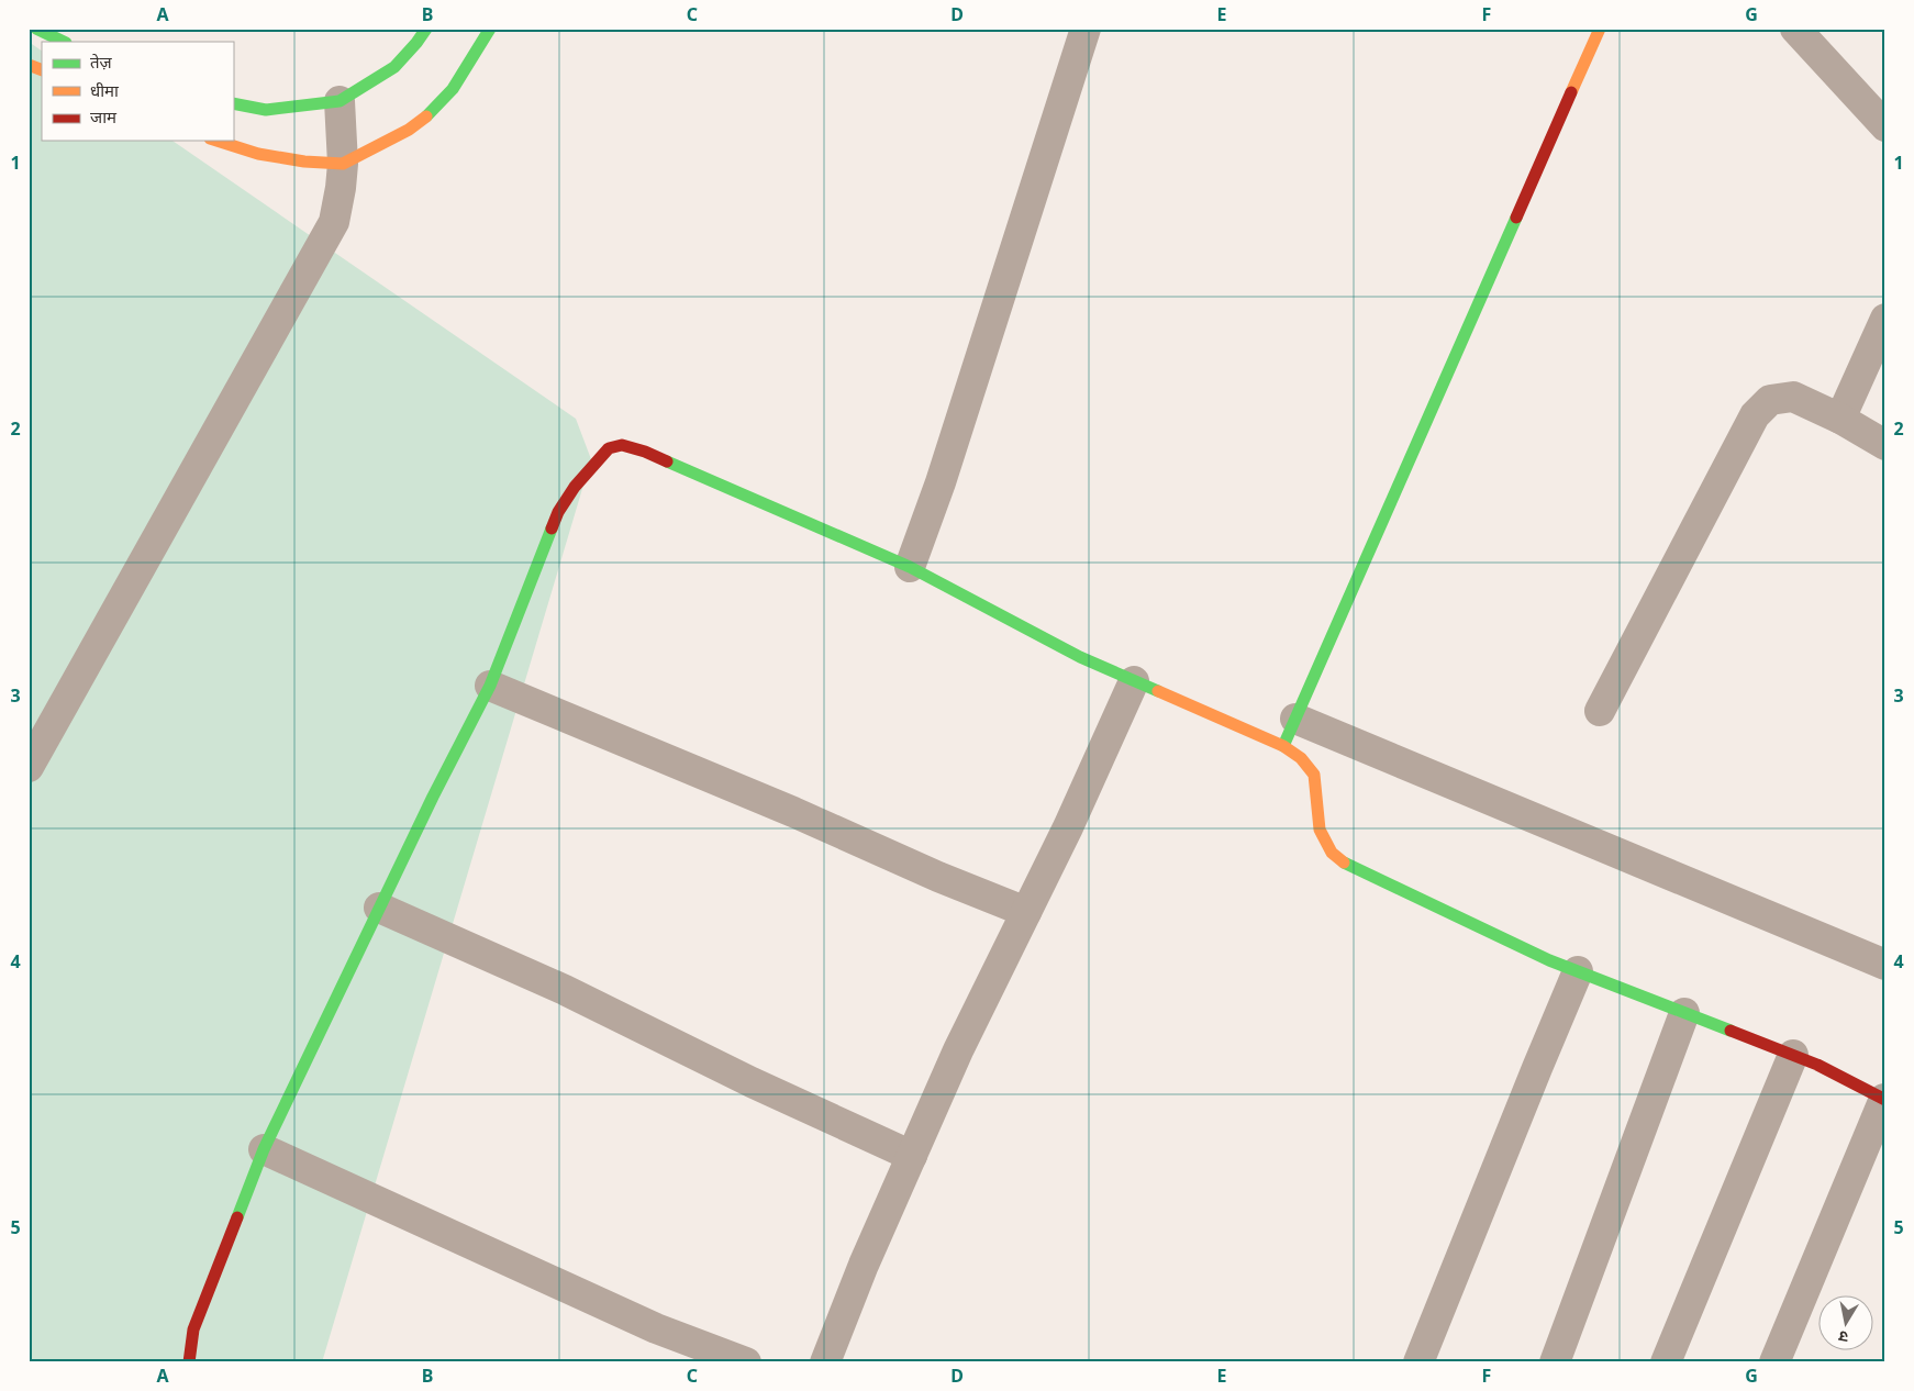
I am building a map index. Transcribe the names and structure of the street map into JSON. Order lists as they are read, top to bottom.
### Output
{
  "legend": ["तेज़", "धीमा", "जाम"],
  "north": "bottom",
  "grid": {
    "columns": [
      "A",
      "B",
      "C",
      "D",
      "E",
      "F",
      "G"
    ],
    "rows": [
      "1",
      "2",
      "3",
      "4",
      "5"
    ]
  }
}
